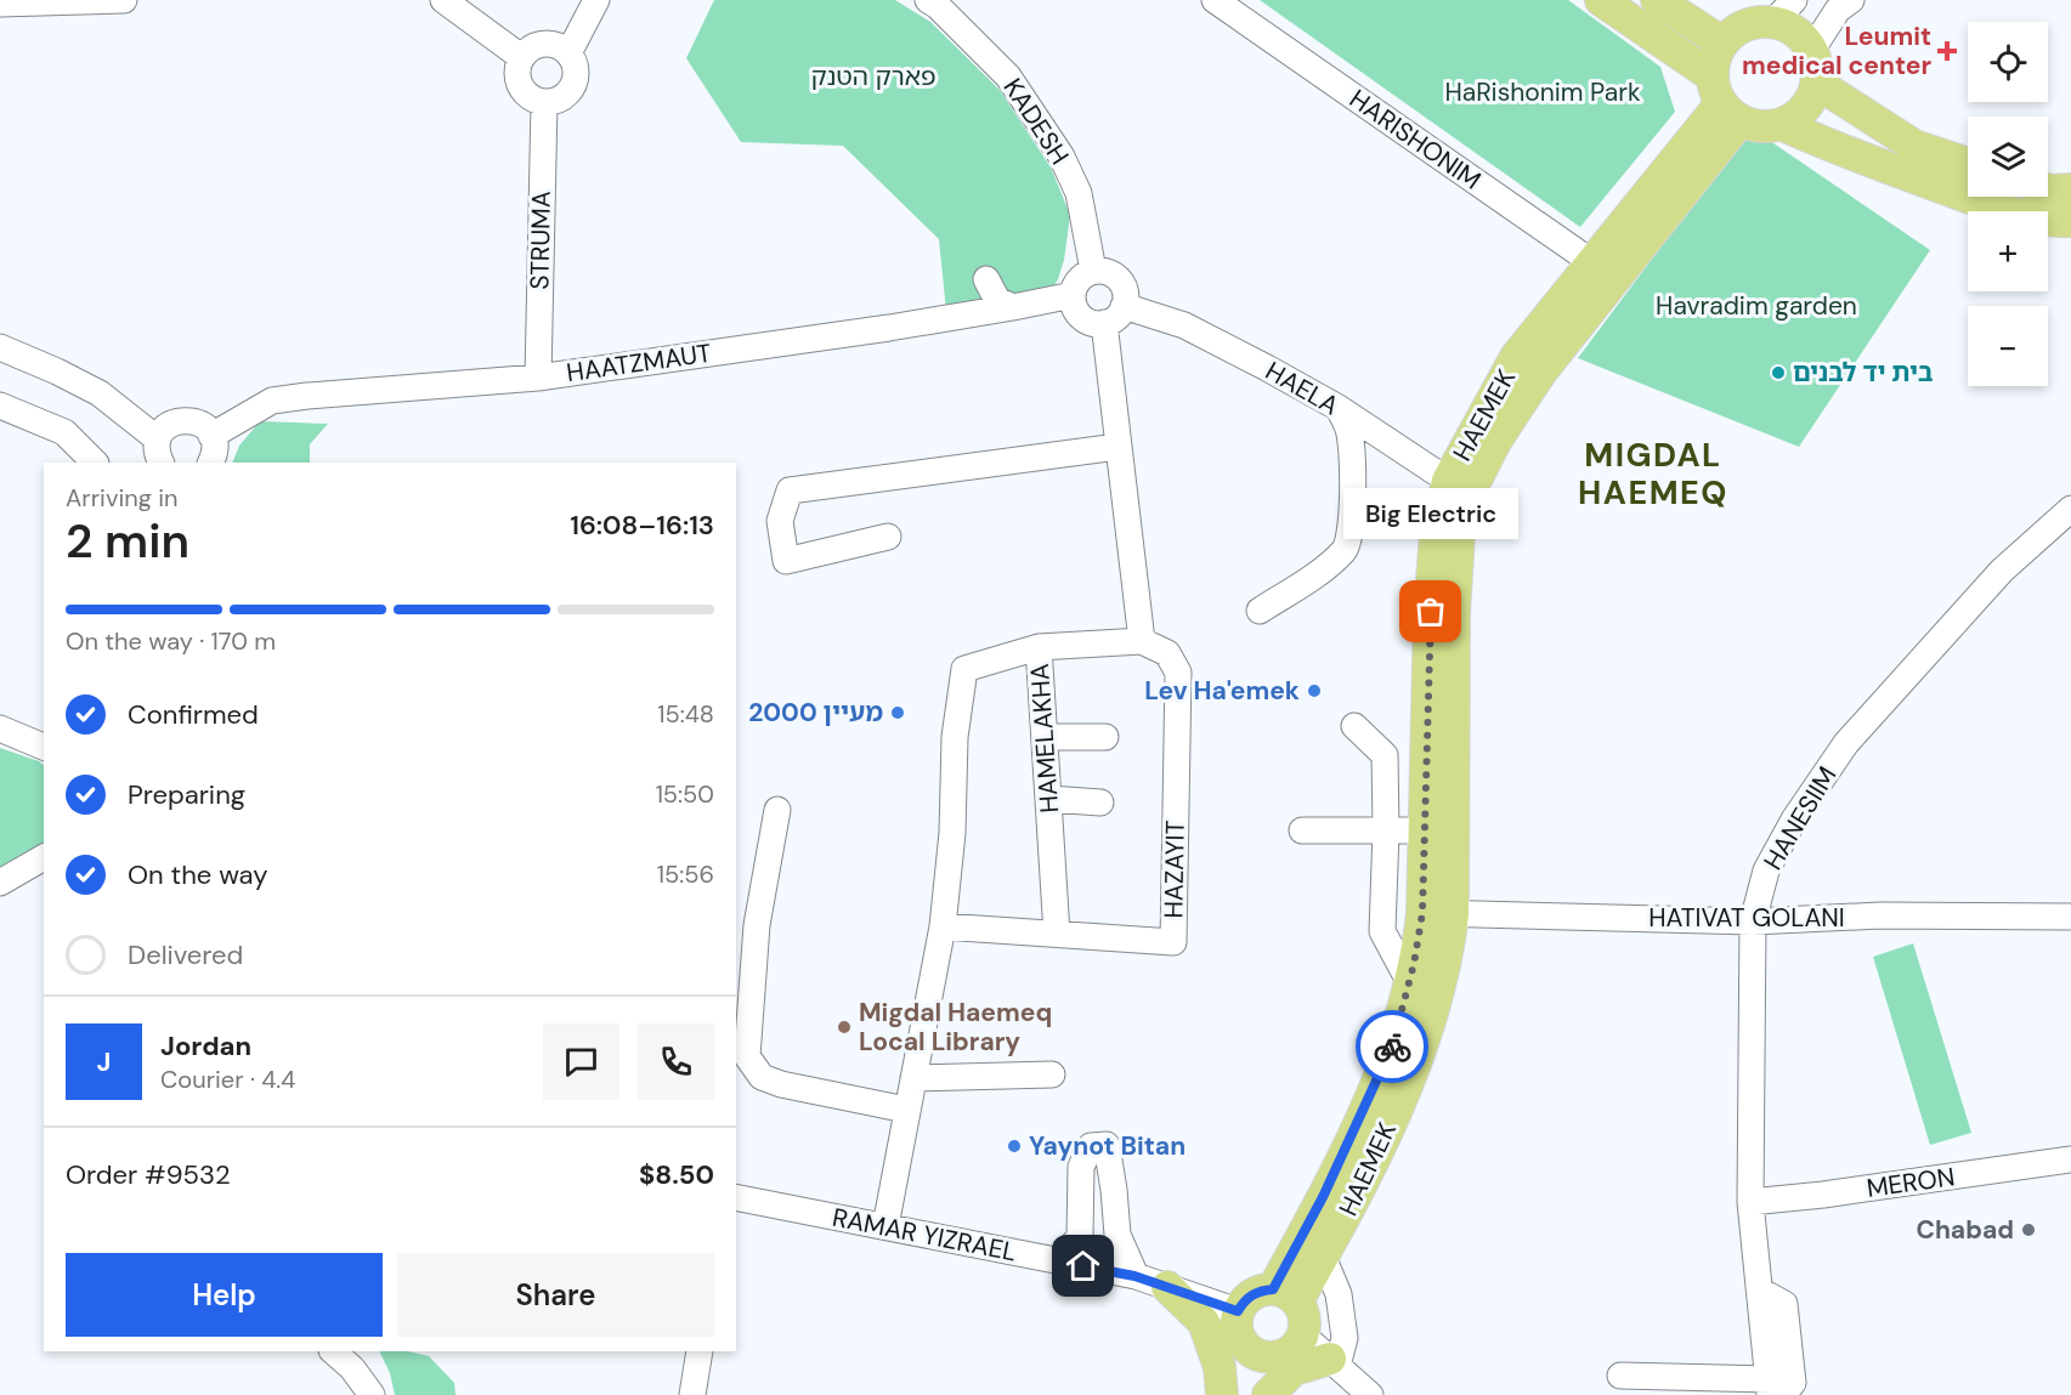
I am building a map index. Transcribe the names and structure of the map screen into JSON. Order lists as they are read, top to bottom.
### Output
{
  "streets": {
    "main road": ["HAEMEK"],
    "street": [
      "KADESH",
      "HARISHONIM",
      "STRUMA",
      "HAATZMAUT",
      "HAELA",
      "HAMELAKHA",
      "HANESIIM",
      "HAZAYIT",
      "HATIVAT GOLANI",
      "MERON",
      "RAMAR YIZRAEL"
    ]
  },
  "crossings": [
    ["KADESH", "HAATZMAUT"],
    ["KADESH", "HAELA"],
    ["HARISHONIM", "HAEMEK"],
    ["STRUMA", "HAATZMAUT"],
    ["HAATZMAUT", "HAELA"],
    ["HAELA", "HAEMEK"],
    ["HAEMEK", "HATIVAT GOLANI"],
    ["HAEMEK", "RAMAR YIZRAEL"],
    ["HAMELAKHA", "HAZAYIT"],
    ["HANESIIM", "HATIVAT GOLANI"],
    ["HANESIIM", "MERON"]
  ],
  "districts": ["MIGDAL HAEMEQ"],
  "parks": ["פארק הטנק", "HaRishonim Park", "Havradim garden"],
  "places": {
    "health": ["Leumit medical center"],
    "other": [
      "בית יד לבנים",
      "Big Electric",
      "Lev Ha'emek",
      "מעיין 2000",
      "Migdal Haemeq Local Library",
      "Yaynot Bitan",
      "Chabad"
    ]
  },
  "page": {
    "map_buttons": ["+", "−"],
    "heading": ["2 min", "Arriving in", "16:08–16:13"],
    "panel": [
      "Jordan",
      "Courier · 4.4",
      "Order #9532",
      "$8.50"
    ],
    "bubble": "Big Electric",
    "bar": "On the way · 170 m",
    "list": [
      ["Confirmed", "15:48"],
      ["Preparing", "15:50"],
      ["On the way", "15:56"],
      "Delivered"
    ],
    "round": "J",
    "buttons": ["Help", "Share"]
  }
}
